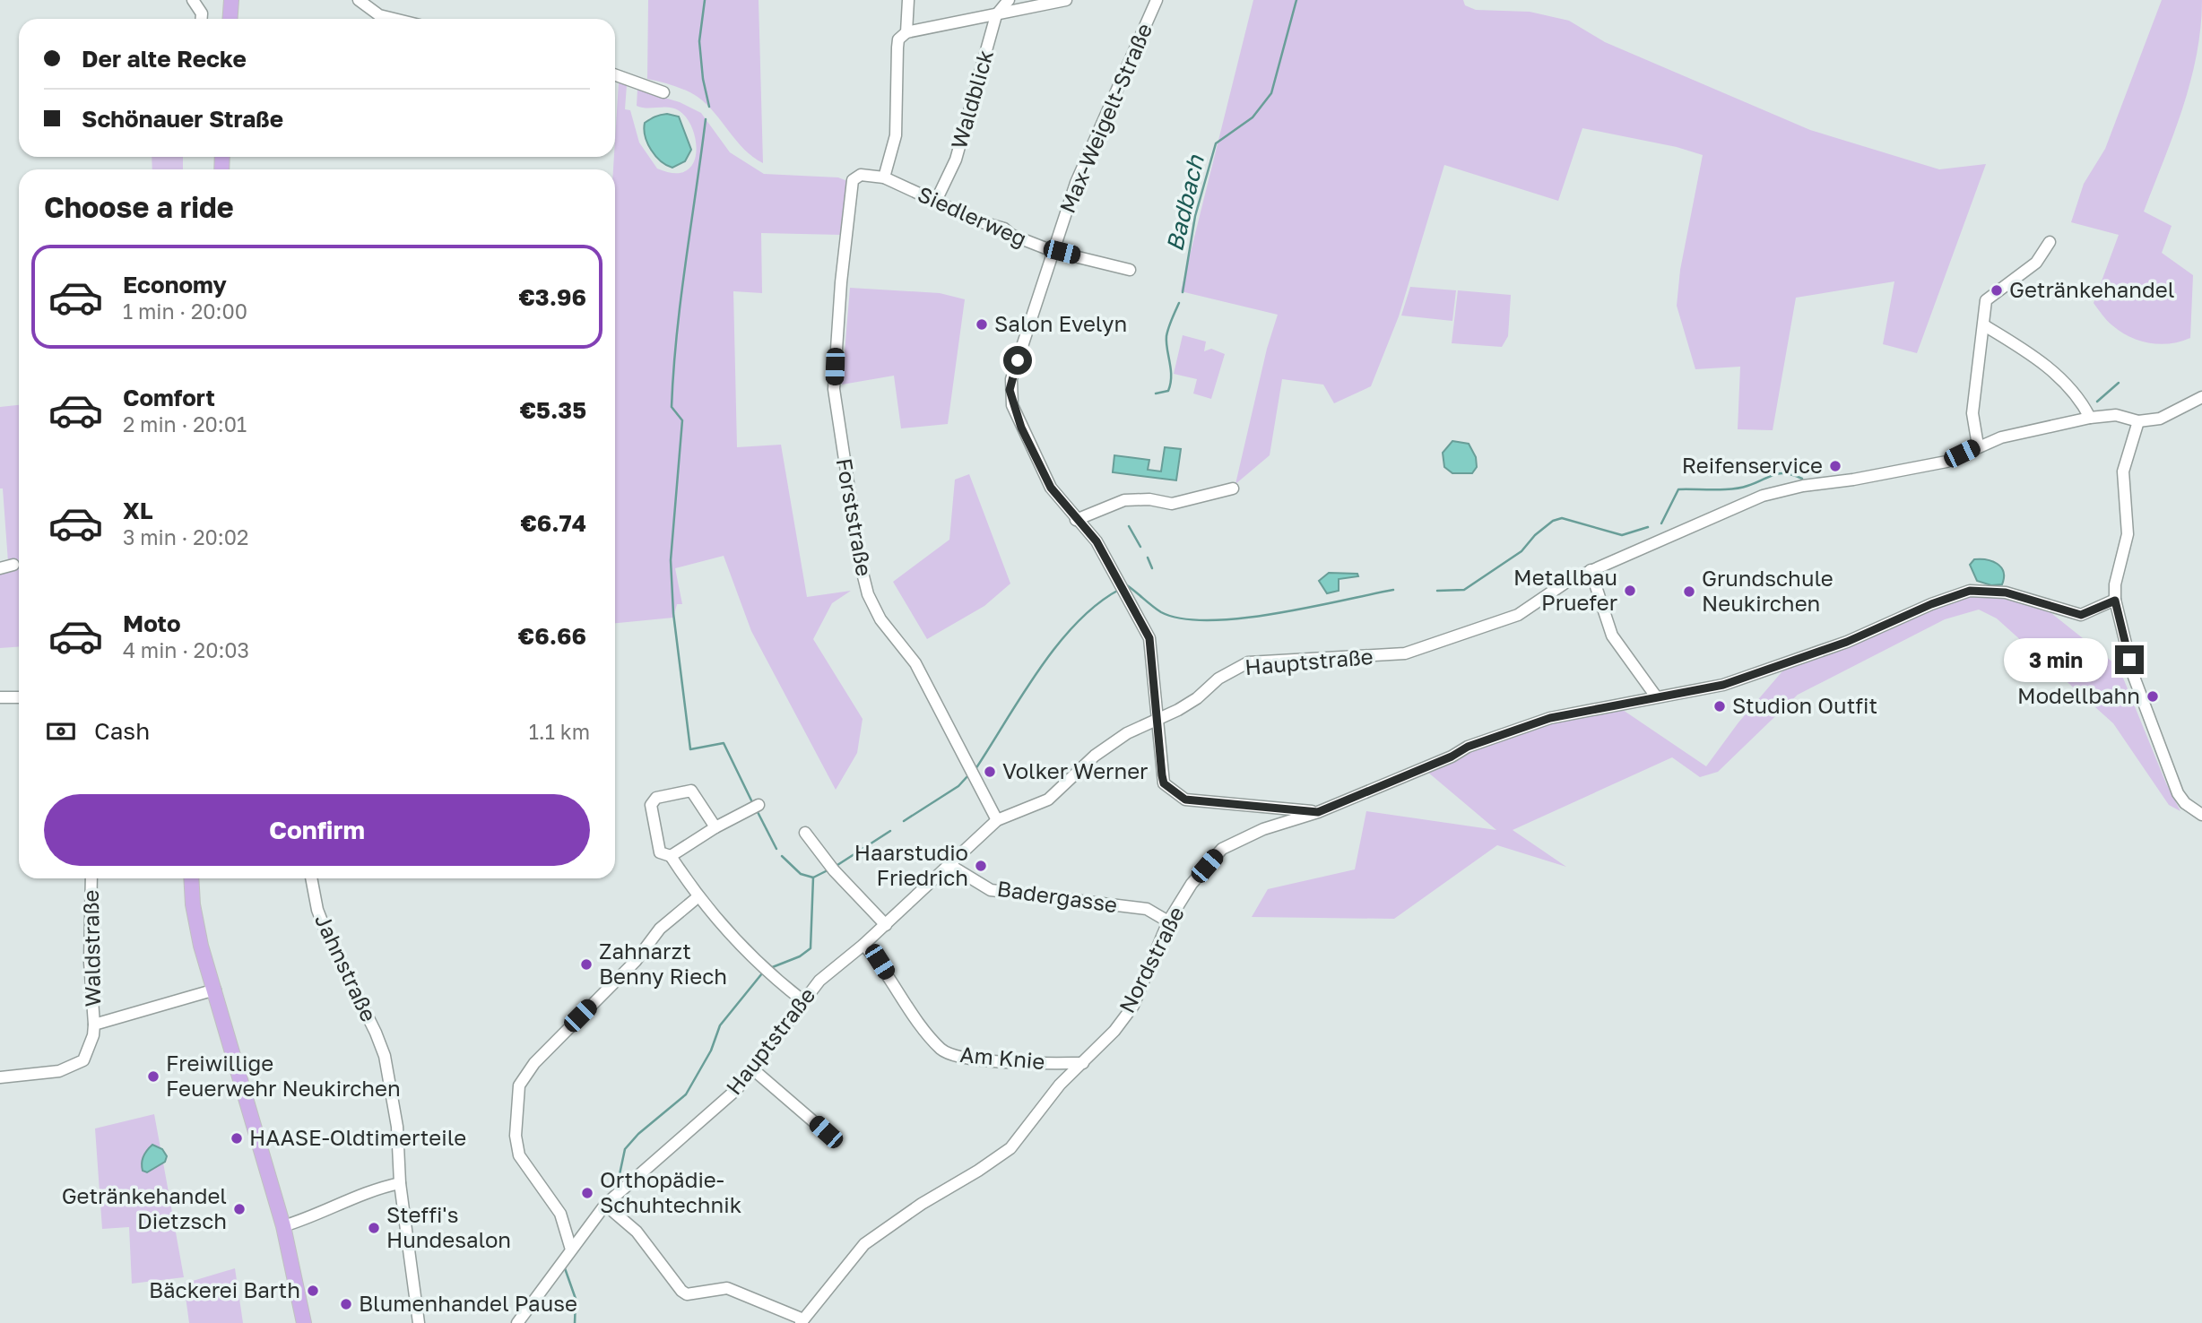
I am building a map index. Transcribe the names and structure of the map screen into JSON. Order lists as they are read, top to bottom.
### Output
{
  "streets": {
    "street": [
      "Waldblick",
      "Max-Weigelt-Straße",
      "Siedlerweg",
      "Forststraße",
      "Hauptstraße",
      "Badergasse",
      "Waldstraße",
      "Nordstraße",
      "Jahnstraße",
      "Am Knie"
    ]
  },
  "crossings": [
    ["Waldblick", "Siedlerweg"],
    ["Max-Weigelt-Straße", "Siedlerweg"],
    ["Max-Weigelt-Straße", "Hauptstraße"],
    ["Max-Weigelt-Straße", "Nordstraße"],
    ["Siedlerweg", "Forststraße"],
    ["Forststraße", "Hauptstraße"],
    ["Hauptstraße", "Badergasse"],
    ["Hauptstraße", "Am Knie"],
    ["Badergasse", "Nordstraße"],
    ["Nordstraße", "Am Knie"]
  ],
  "water": ["Badbach"],
  "places": [
    "Getränkehandel",
    "Salon Evelyn",
    "Reifenservice",
    "Metallbau Pruefer",
    "Grundschule Neukirchen",
    "Modellbahn",
    "Studion Outfit",
    "Volker Werner",
    "Haarstudio Friedrich",
    "Zahnarzt Benny Riech",
    "Freiwillige Feuerwehr Neukirchen",
    "HAASE-Oldtimerteile",
    "Orthopädie- Schuhtechnik",
    "Getränkehandel Dietzsch",
    "Steffi's Hundesalon",
    "Bäckerei Barth",
    "Blumenhandel Pause"
  ],
  "page": {
    "banner": ["Der alte Recke", "Schönauer Straße"],
    "heading": "Choose a ride",
    "list": [
      {
        "name": "Economy",
        "note": "1 min · 20:00",
        "value": "€3.96"
      },
      {
        "name": "Comfort",
        "note": "2 min · 20:01",
        "value": "€5.35"
      },
      {
        "name": "XL",
        "note": "3 min · 20:02",
        "value": "€6.74"
      },
      {
        "name": "Moto",
        "note": "4 min · 20:03",
        "value": "€6.66"
      }
    ],
    "bubble": "3 min",
    "pay": ["Cash", "1.1 km"],
    "buttons": "Confirm"
  }
}
